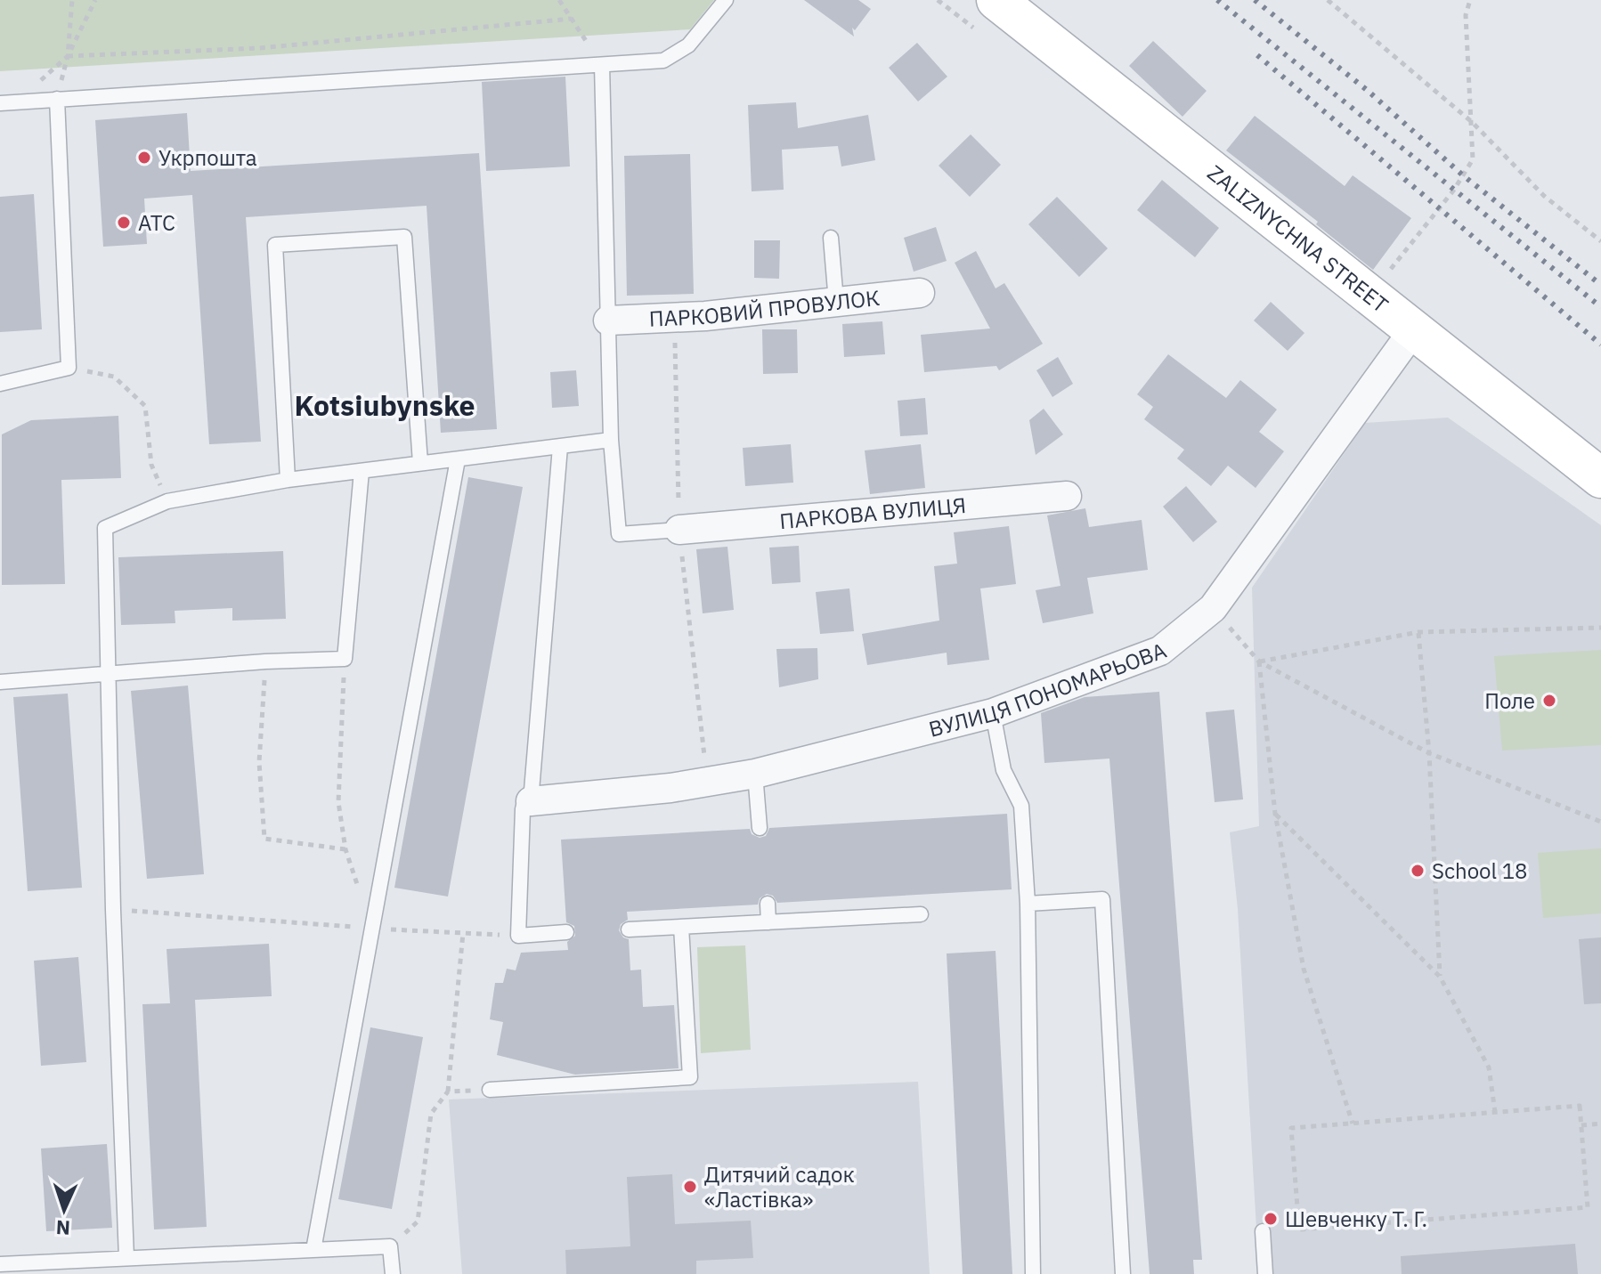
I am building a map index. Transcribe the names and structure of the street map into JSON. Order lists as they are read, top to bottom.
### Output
{
  "streets": {
    "street": [
      "ZALIZNYCHNA STREET",
      "ПАРКОВИЙ ПРОВУЛОК",
      "ПАРКОВА ВУЛИЦЯ",
      "ВУЛИЦЯ ПОНОМАРЬОВА"
    ]
  },
  "crossings": [
    ["ZALIZNYCHNA STREET", "ВУЛИЦЯ ПОНОМАРЬОВА"]
  ],
  "districts": ["Kotsiubynske"],
  "places": [
    "Укрпошта",
    "АТС",
    "Поле",
    "School 18",
    "Дитячий садок «Ластівка»",
    "Шевченку Т. Г."
  ],
  "north": "bottom"
}
